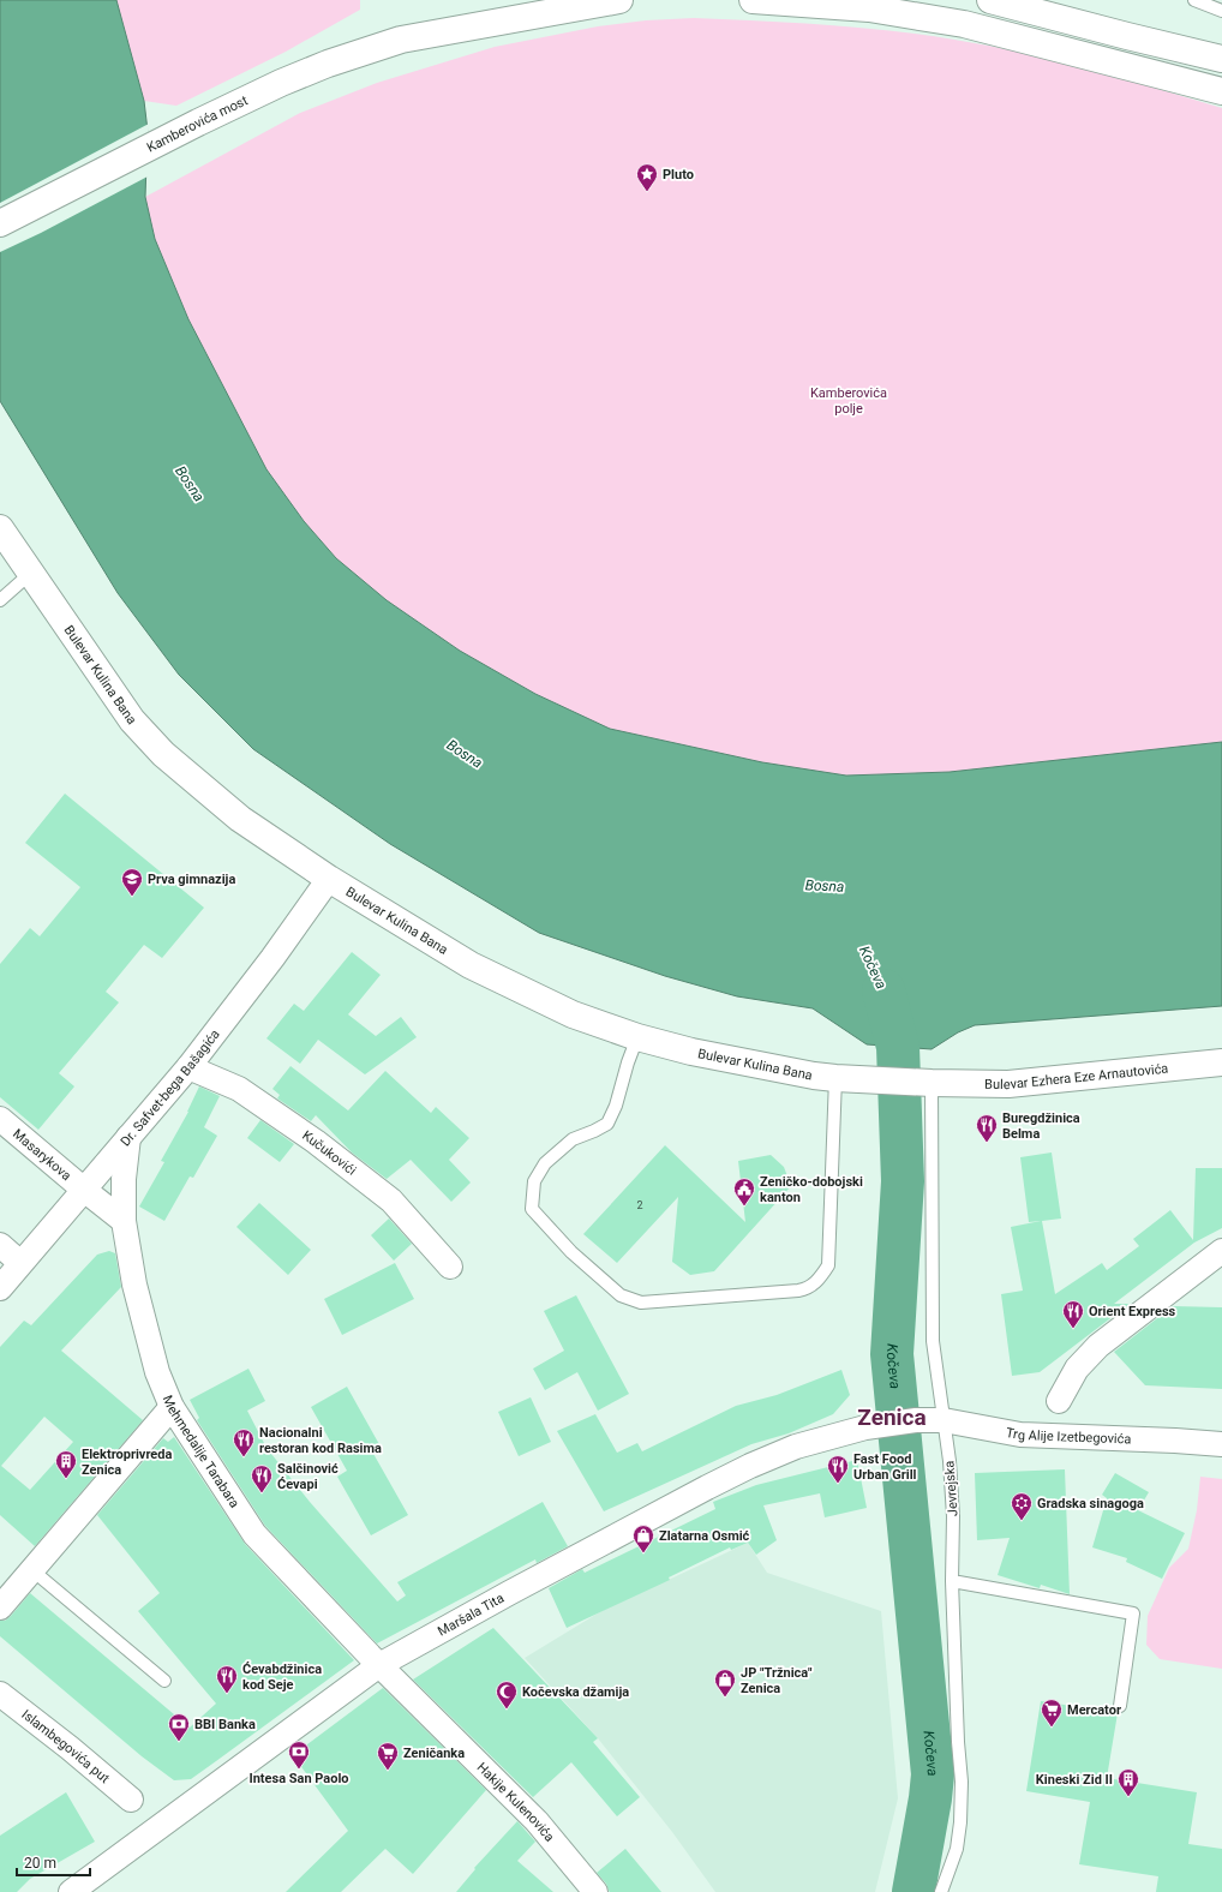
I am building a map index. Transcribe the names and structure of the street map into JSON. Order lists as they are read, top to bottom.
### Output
{
  "streets": {
    "street": [
      "Kamberovića most",
      "Bulevar Kulina Bana",
      "Bulevar Ezhera Eze Arnautovića",
      "Dr. Safvet-bega Bašagića",
      "Kučukovići",
      "Masarykova",
      "Trg Alije Izetbegovića",
      "Mehmedalije Tarabara",
      "Maršala Tita",
      "Islambegovića put",
      "Hakije Kulenovića"
    ],
    "lane": ["Jevrejska"]
  },
  "crossings": [
    ["Bulevar Kulina Bana", "Bulevar Ezhera Eze Arnautovića"],
    ["Bulevar Kulina Bana", "Dr. Safvet-bega Bašagića"],
    ["Bulevar Kulina Bana", "Jevrejska"],
    ["Bulevar Ezhera Eze Arnautovića", "Jevrejska"],
    ["Dr. Safvet-bega Bašagića", "Kučukovići"],
    ["Dr. Safvet-bega Bašagića", "Masarykova"],
    ["Dr. Safvet-bega Bašagića", "Mehmedalije Tarabara"],
    ["Trg Alije Izetbegovića", "Jevrejska"],
    ["Trg Alije Izetbegovića", "Maršala Tita"],
    ["Mehmedalije Tarabara", "Maršala Tita"],
    ["Mehmedalije Tarabara", "Hakije Kulenovića"],
    ["Maršala Tita", "Hakije Kulenovića"]
  ],
  "districts": ["Zenica"],
  "water": ["Bosna", "Kočeva"],
  "parks": ["Kamberovića polje"],
  "places": {
    "place": ["Pluto"],
    "school or university": ["Prva gimnazija"],
    "restaurant": [
      "Buregdžinica Belma",
      "Orient Express",
      "Nacionalni restoran kod Rasima",
      "Fast Food Urban Grill",
      "Salčinović Ćevapi",
      "Ćevabdžinica kod Seje"
    ],
    "public building": ["Zeničko-dobojski kanton"],
    "building": ["Elektroprivreda Zenica", "Kineski Zid II"],
    "synagogue": ["Gradska sinagoga"],
    "shop": ["Zlatarna Osmić", "JP \"Tržnica\" Zenica"],
    "mosque": ["Kočevska džamija"],
    "supermarket": ["Mercator", "Zeničanka"],
    "bank": ["BBI Banka", "Intesa San Paolo"]
  },
  "house_numbers": ["2"],
  "scale_bar": "20 m"
}
